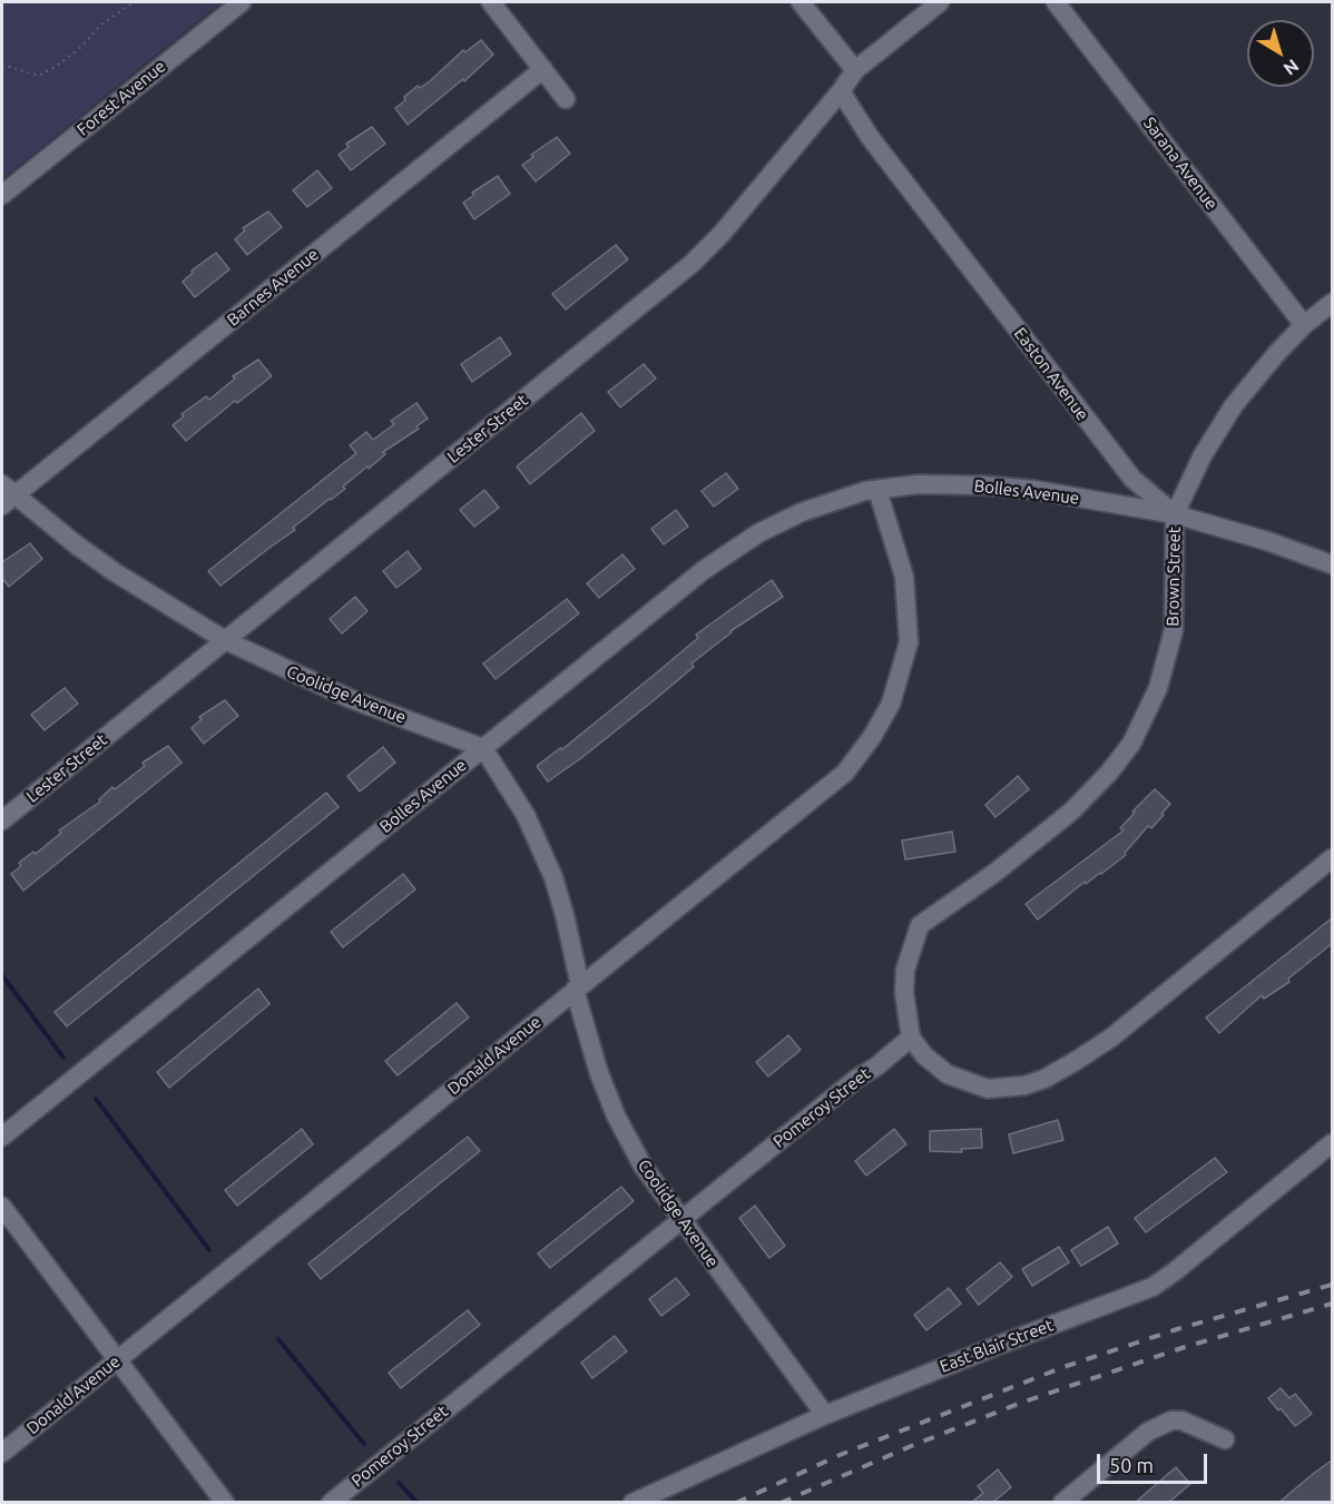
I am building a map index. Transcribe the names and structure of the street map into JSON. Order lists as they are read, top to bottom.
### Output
{
  "streets": {
    "street": [
      "Forest Avenue",
      "Sarana Avenue",
      "Barnes Avenue",
      "Easton Avenue",
      "Lester Street",
      "Bolles Avenue",
      "Brown Street",
      "Coolidge Avenue",
      "Donald Avenue",
      "Pomeroy Street",
      "East Blair Street"
    ]
  },
  "crossings": [
    ["Sarana Avenue", "Brown Street"],
    ["Barnes Avenue", "Coolidge Avenue"],
    ["Easton Avenue", "Lester Street"],
    ["Easton Avenue", "Bolles Avenue"],
    ["Easton Avenue", "Brown Street"],
    ["Lester Street", "Coolidge Avenue"],
    ["Bolles Avenue", "Brown Street"],
    ["Bolles Avenue", "Coolidge Avenue"],
    ["Bolles Avenue", "Donald Avenue"],
    ["Brown Street", "Pomeroy Street"],
    ["Coolidge Avenue", "Donald Avenue"],
    ["Coolidge Avenue", "Pomeroy Street"],
    ["Coolidge Avenue", "East Blair Street"]
  ],
  "scale_bar": "50 m",
  "north": "bottom right"
}
